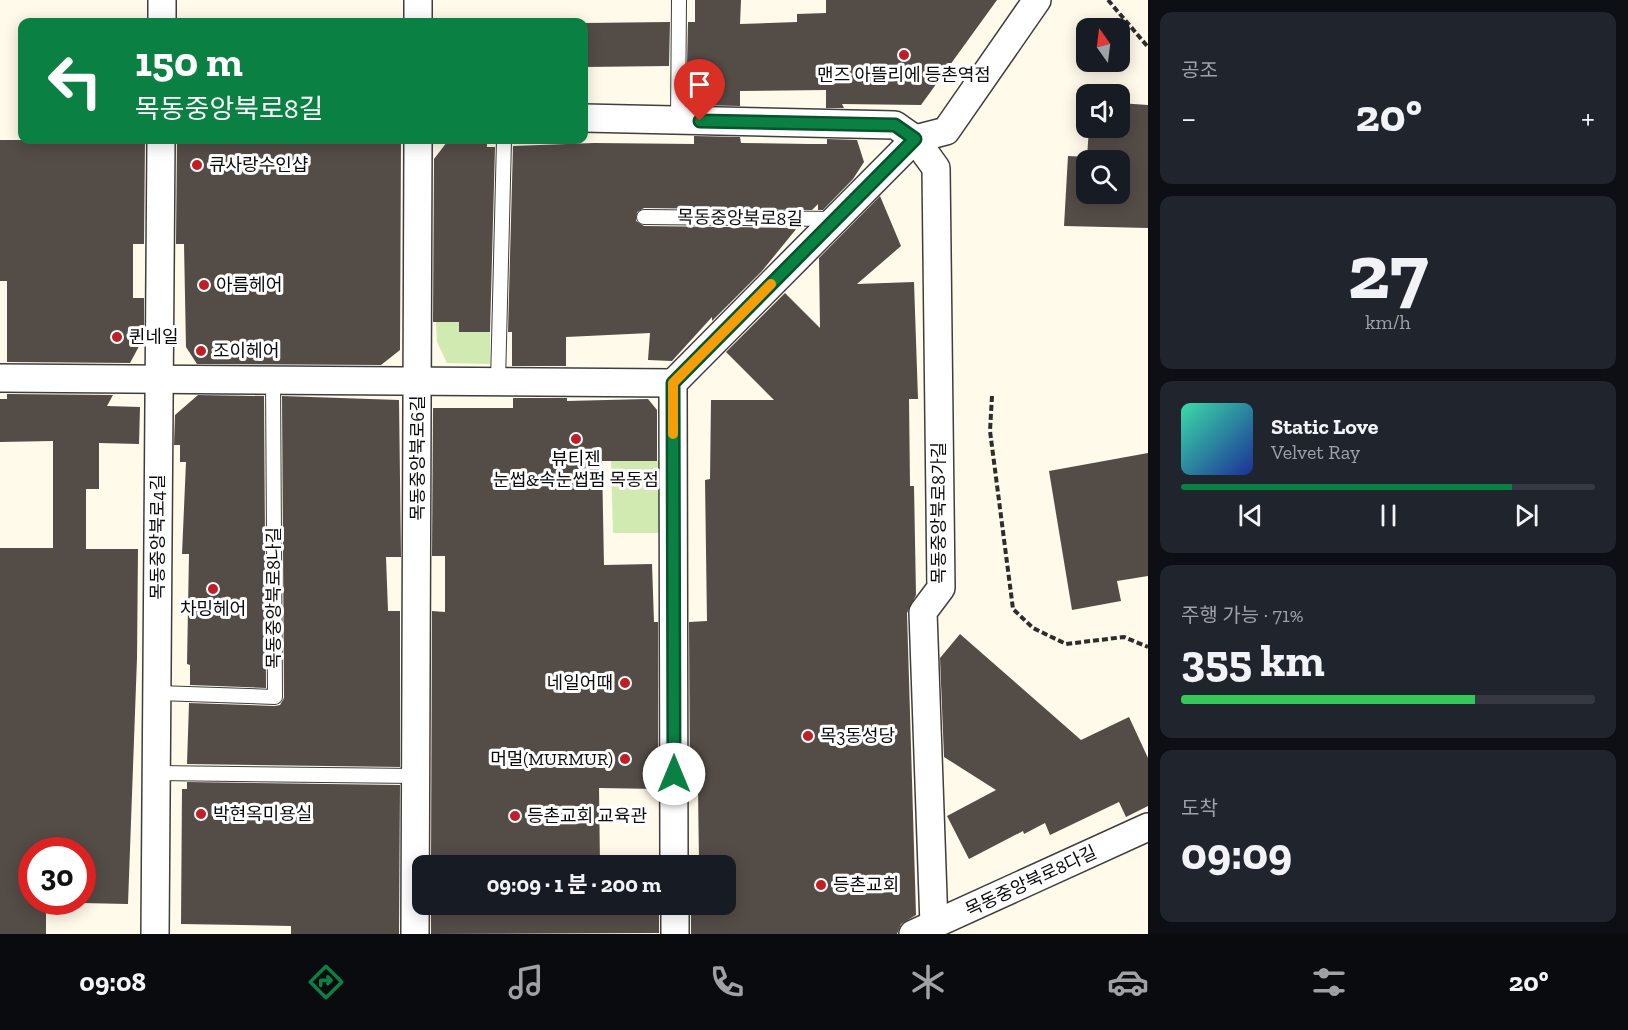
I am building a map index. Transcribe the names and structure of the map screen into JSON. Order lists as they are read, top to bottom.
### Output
{
  "streets": {
    "street": [
      "목동중앙북로8길",
      "목동중앙북로6길",
      "목동중앙북로8가길",
      "목동중앙북로4길",
      "목동중앙북로8다길"
    ],
    "lane": ["목동중앙북로8나길"]
  },
  "crossings": [
    ["목동중앙북로8길", "목동중앙북로8가길"],
    ["목동중앙북로8가길", "목동중앙북로8다길"],
    ["목동중앙북로4길", "목동중앙북로8나길"]
  ],
  "places": [
    "맨즈 아뜰리에 등촌역점",
    "큐사랑수인샵",
    "아름헤어",
    "퀸네일",
    "조이헤어",
    "뷰티젠 눈썹&속눈썹펌 목동점",
    "차밍헤어",
    "네일어때",
    "목3동성당",
    "머멀(MURMUR)",
    "박현옥미용실",
    "등촌교회 교육관",
    "등촌교회"
  ],
  "north": "top",
  "page": {
    "tile": [
      "공조",
      ["27", "km/h"],
      ["주행 가능 · 71%", "355 km"],
      ["도착", "09:09"]
    ],
    "turn": ["150 m", "목동중앙북로8길"],
    "heat": ["−", "20°", "+"],
    "song": ["Static Love", "Velvet Ray"],
    "limit": "30",
    "trip": "09:09 · 1 분 · 200 m",
    "tabs": ["09:08", "20°"]
  }
}
